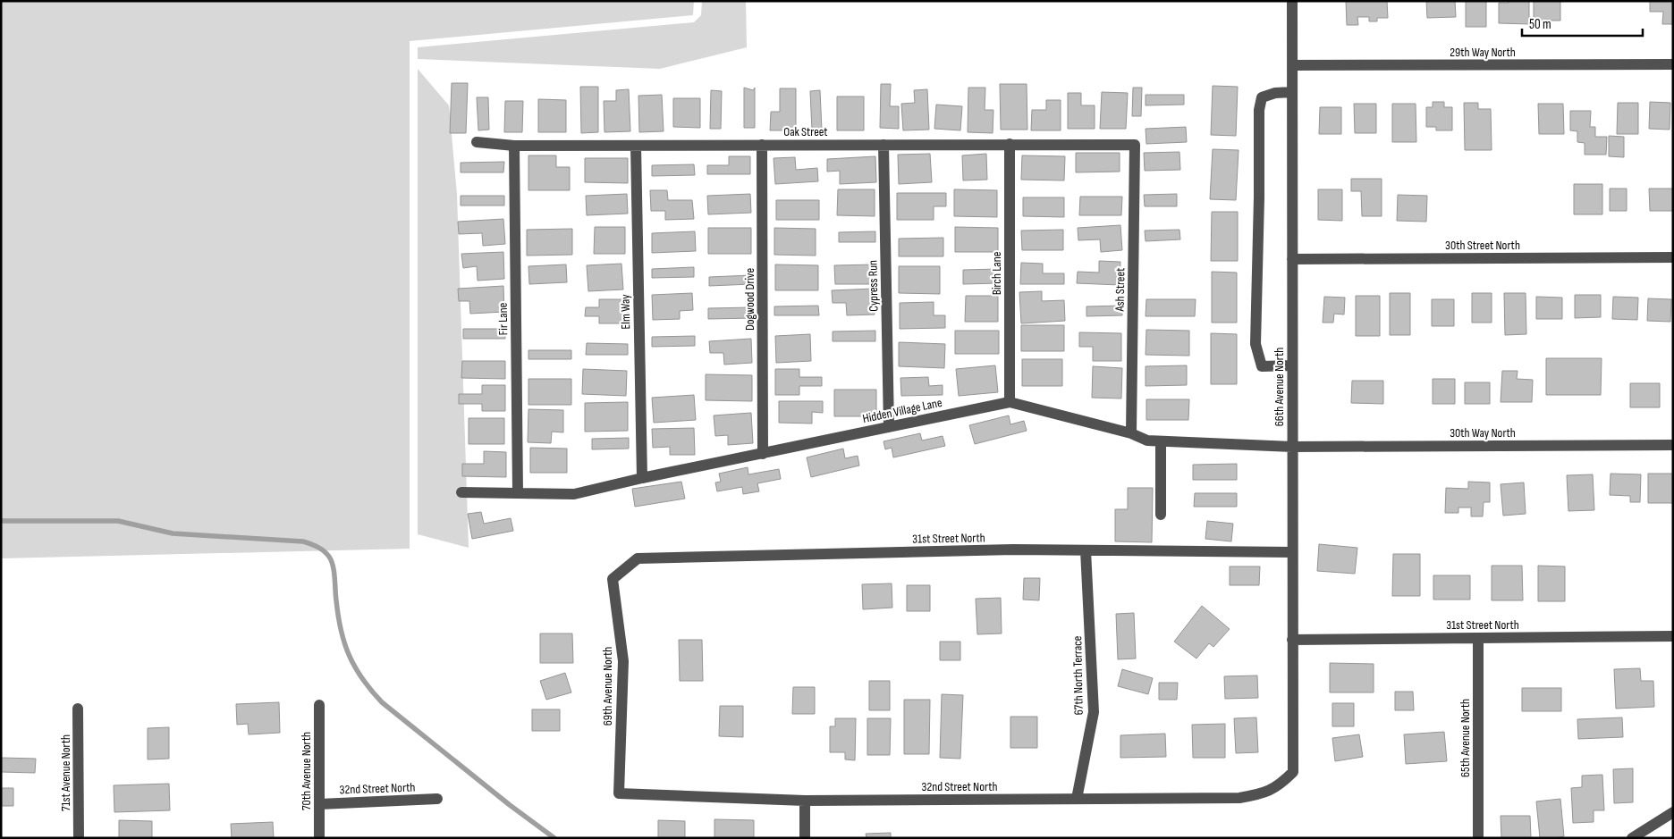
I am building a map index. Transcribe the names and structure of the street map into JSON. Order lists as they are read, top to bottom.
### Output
{
  "streets": {
    "street": [
      "29th Way North",
      "Oak Street",
      "30th Street North",
      "Birch Lane",
      "Cypress Run",
      "Ash Street",
      "Dogwood Drive",
      "Elm Way",
      "Fir Lane",
      "66th Avenue North",
      "Hidden Village Lane",
      "30th Way North",
      "31st Street North",
      "67th North Terrace",
      "69th Avenue North",
      "65th Avenue North",
      "70th Avenue North",
      "71st Avenue North",
      "32nd Street North"
    ]
  },
  "crossings": [
    ["29th Way North", "66th Avenue North"],
    ["Oak Street", "Birch Lane"],
    ["Oak Street", "Cypress Run"],
    ["Oak Street", "Ash Street"],
    ["Oak Street", "Dogwood Drive"],
    ["Oak Street", "Elm Way"],
    ["Oak Street", "Fir Lane"],
    ["30th Street North", "66th Avenue North"],
    ["Birch Lane", "Hidden Village Lane"],
    ["Cypress Run", "Hidden Village Lane"],
    ["Ash Street", "Hidden Village Lane"],
    ["Dogwood Drive", "Hidden Village Lane"],
    ["Elm Way", "Hidden Village Lane"],
    ["Fir Lane", "Hidden Village Lane"],
    ["66th Avenue North", "Hidden Village Lane"],
    ["66th Avenue North", "30th Way North"],
    ["66th Avenue North", "31st Street North"],
    ["66th Avenue North", "32nd Street North"],
    ["Hidden Village Lane", "30th Way North"],
    ["31st Street North", "67th North Terrace"],
    ["31st Street North", "69th Avenue North"],
    ["31st Street North", "65th Avenue North"],
    ["67th North Terrace", "32nd Street North"],
    ["69th Avenue North", "32nd Street North"],
    ["70th Avenue North", "32nd Street North"]
  ],
  "scale_bar": "50 m"
}
